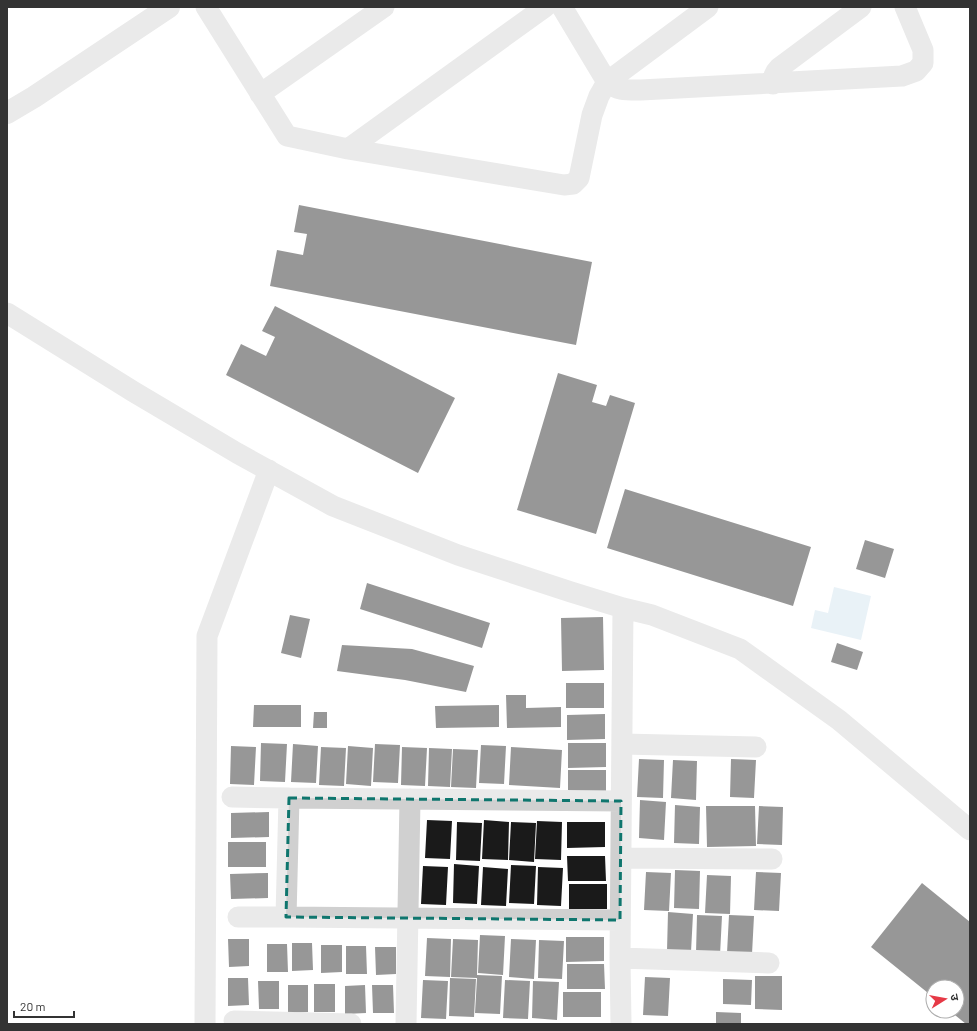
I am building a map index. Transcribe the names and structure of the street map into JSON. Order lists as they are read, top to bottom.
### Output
{
  "scale_bar": "20 m",
  "north": "right"
}
